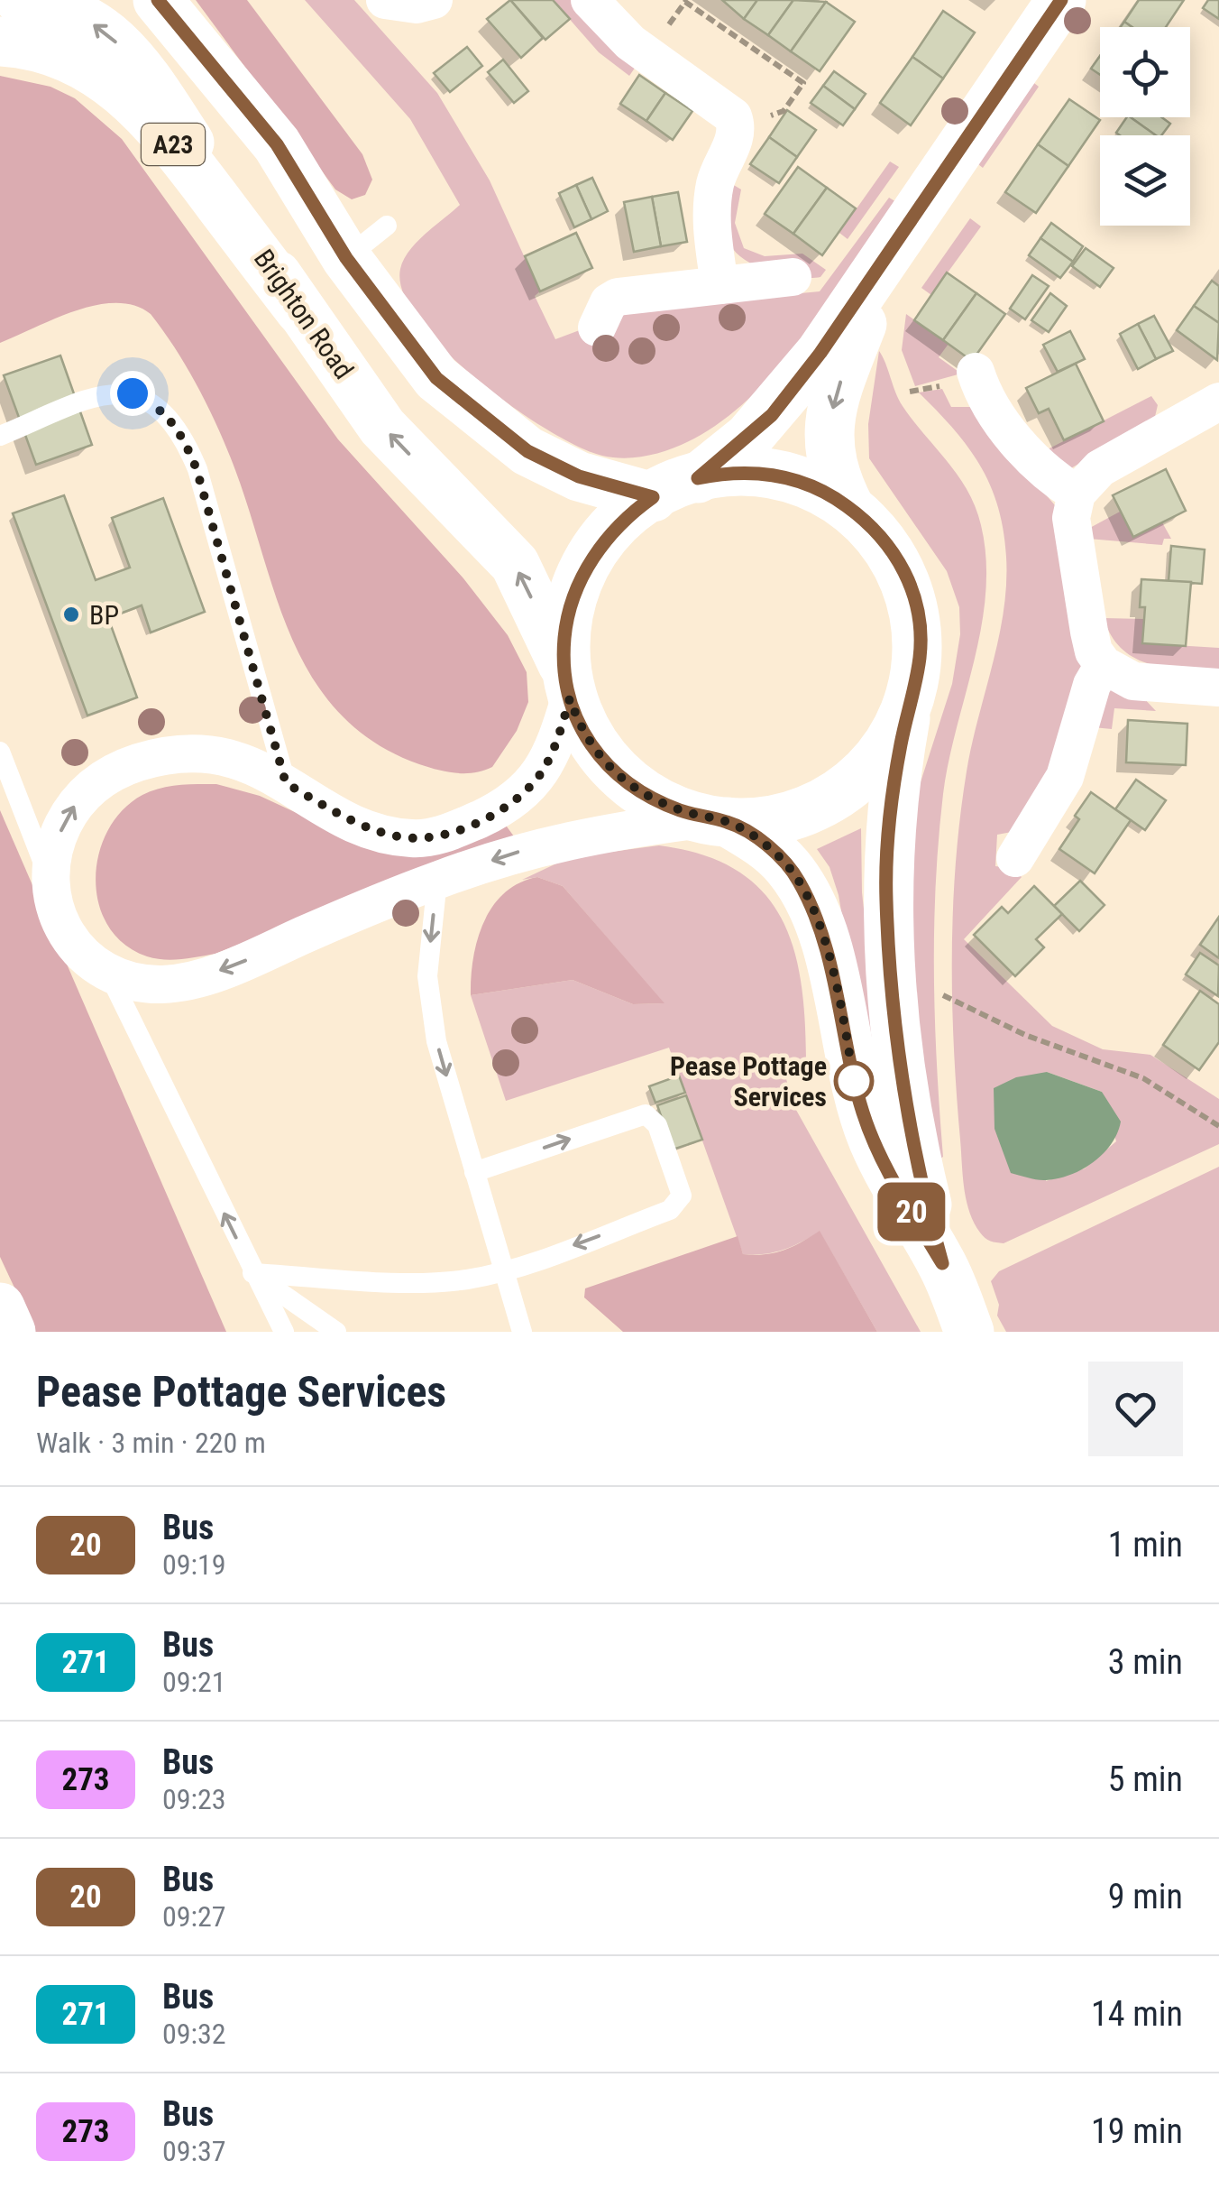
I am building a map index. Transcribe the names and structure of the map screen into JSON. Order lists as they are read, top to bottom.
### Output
{
  "streets": {
    "main road": ["A23", "Brighton Road"]
  },
  "crossings": [
    ["A23", "Brighton Road"]
  ],
  "places": ["BP", "Pease Pottage Services"],
  "lines": ["bus line 20"],
  "page": {
    "on_map": "20",
    "heading": ["Pease Pottage Services", "Walk · 3 min · 220 m"],
    "list": [
      {
        "mark": "20",
        "name": "Bus",
        "note": "09:19",
        "value": "1 min"
      },
      {
        "mark": "271",
        "name": "Bus",
        "note": "09:21",
        "value": "3 min"
      },
      {
        "mark": "273",
        "name": "Bus",
        "note": "09:23",
        "value": "5 min"
      },
      {
        "mark": "20",
        "name": "Bus",
        "note": "09:27",
        "value": "9 min"
      },
      {
        "mark": "271",
        "name": "Bus",
        "note": "09:32",
        "value": "14 min"
      },
      {
        "mark": "273",
        "name": "Bus",
        "note": "09:37",
        "value": "19 min"
      }
    ]
  }
}
